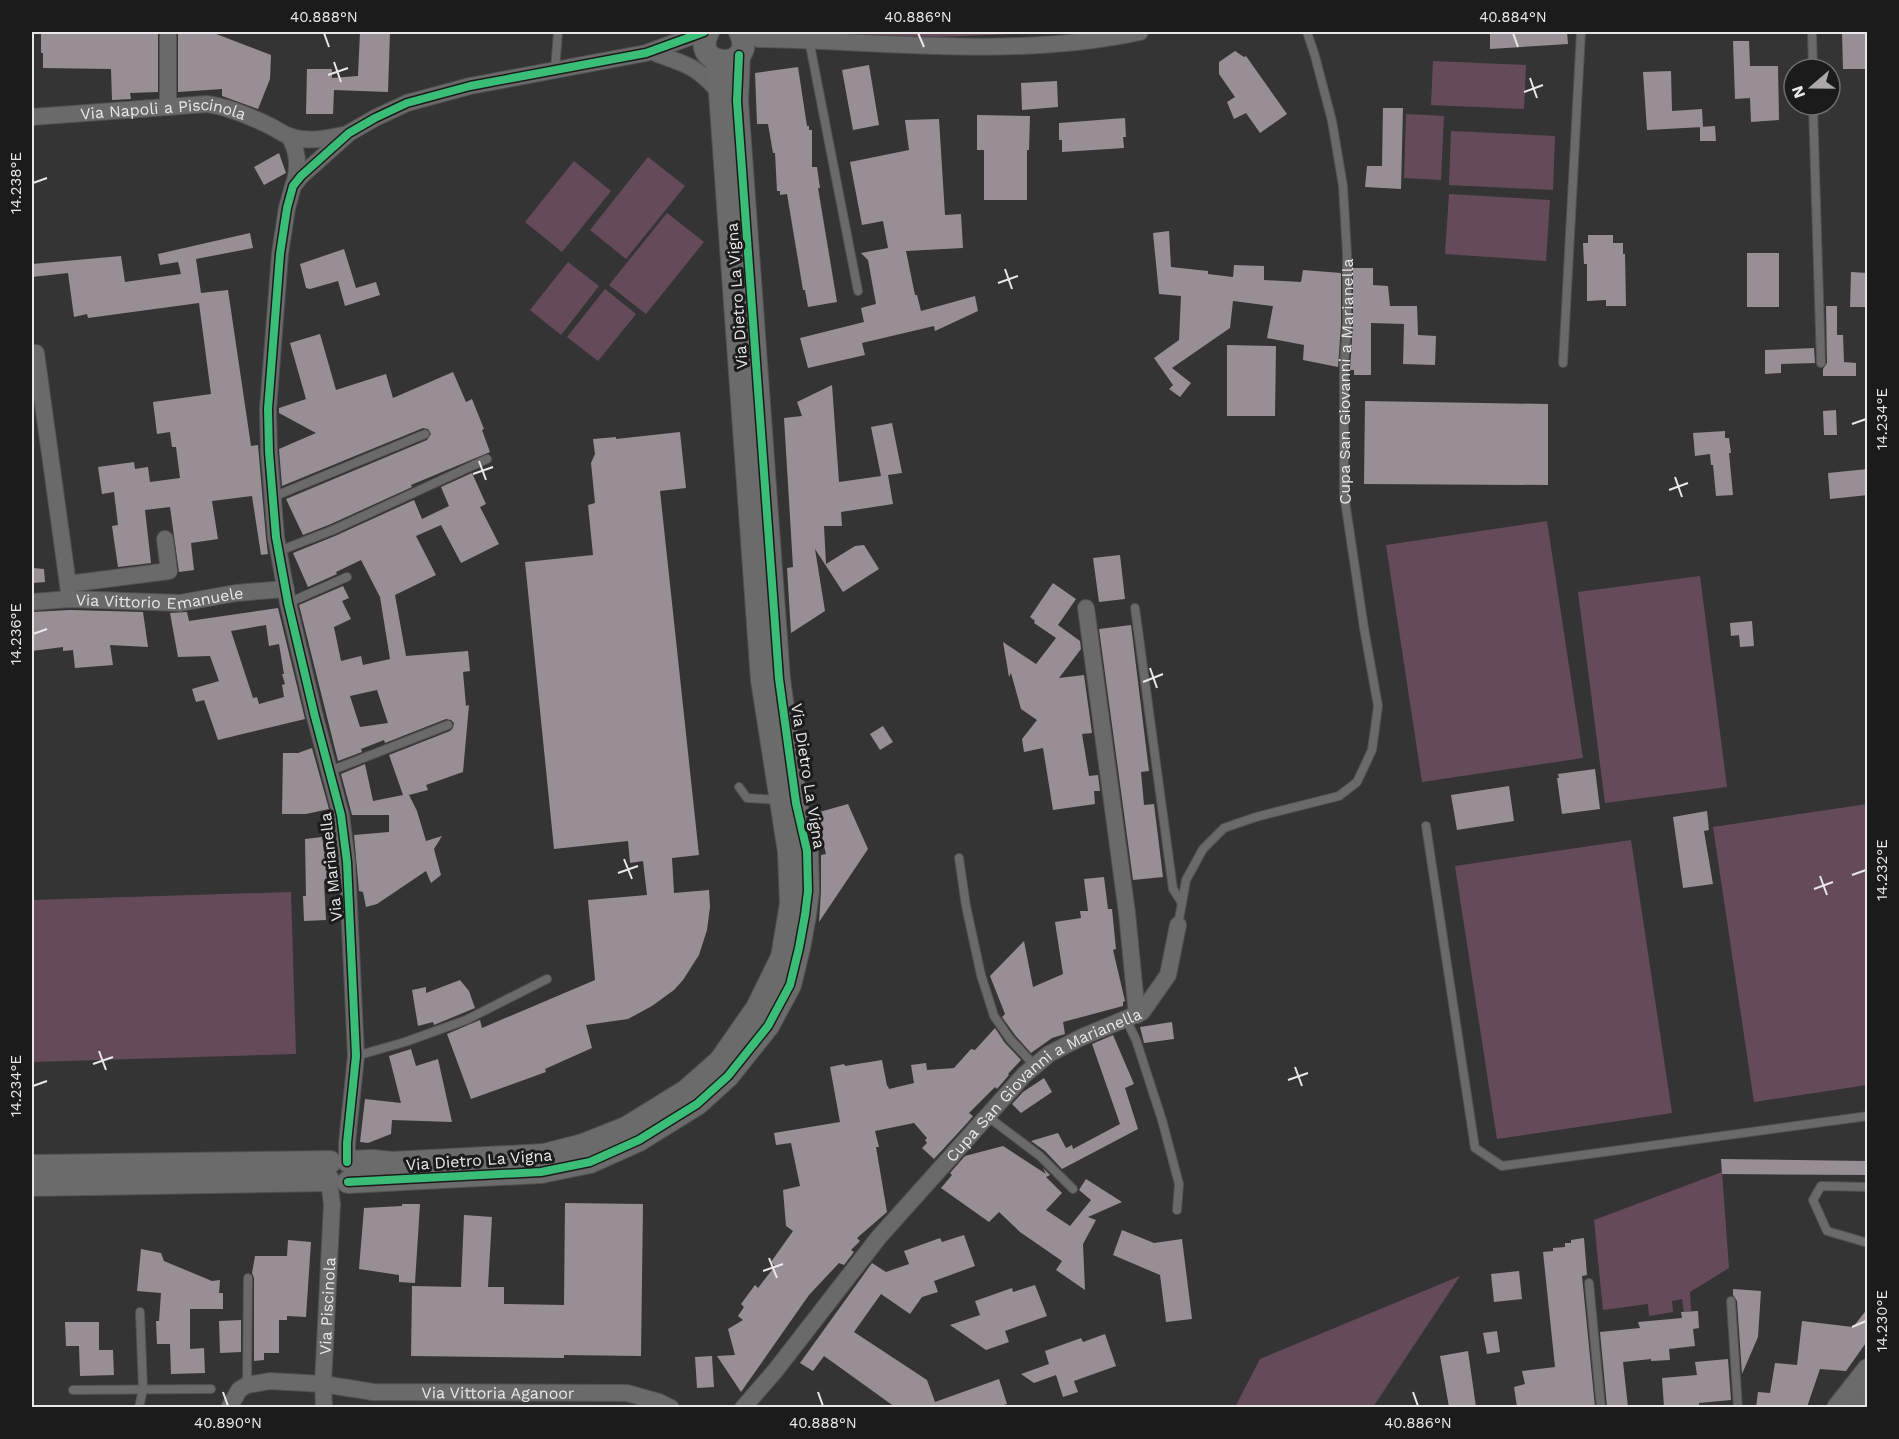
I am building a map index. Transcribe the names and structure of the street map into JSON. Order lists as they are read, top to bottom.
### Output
{
  "streets": {
    "street": [
      "Via Napoli a Piscinola",
      "Via Dietro La Vigna",
      "Cupa San Giovanni a Marianella",
      "Via Vittorio Emanuele",
      "Via Marianella",
      "Via Piscinola",
      "Via Vittoria Aganoor"
    ]
  },
  "crossings": [
    ["Via Dietro La Vigna", "Via Marianella"],
    ["Via Dietro La Vigna", "Via Piscinola"],
    ["Via Vittorio Emanuele", "Via Marianella"],
    ["Via Marianella", "Via Piscinola"],
    ["Via Piscinola", "Via Vittoria Aganoor"]
  ],
  "north": "left",
  "coordinates": [
    "40.888°N",
    "40.886°N",
    "40.884°N",
    "14.238°E",
    "14.234°E",
    "14.236°E",
    "14.232°E",
    "14.230°E",
    "40.890°N"
  ]
}
